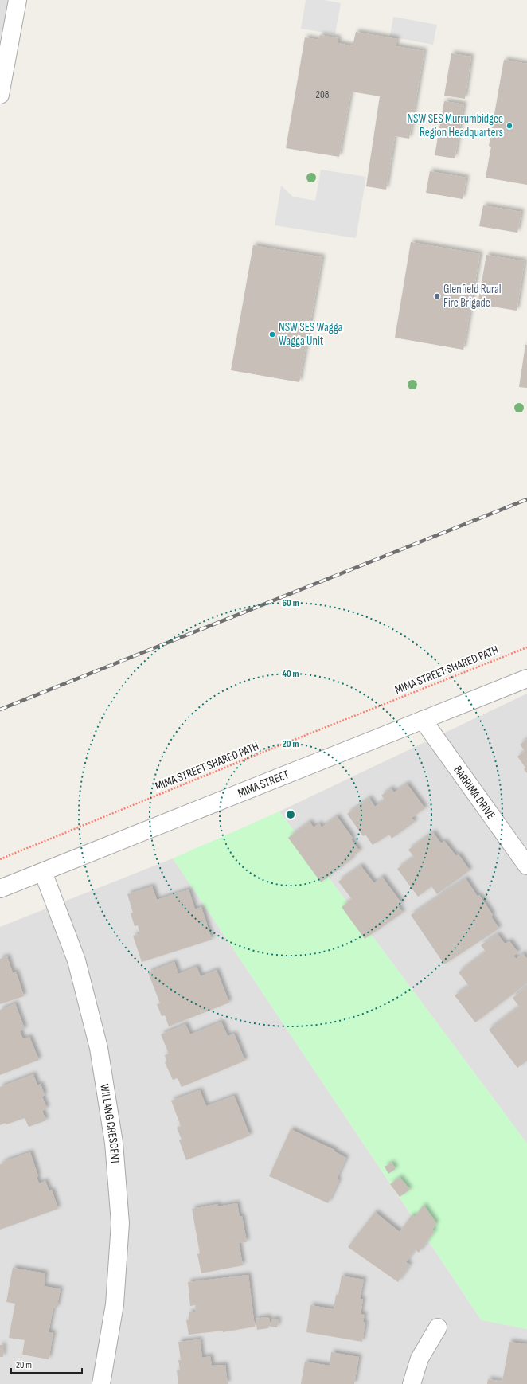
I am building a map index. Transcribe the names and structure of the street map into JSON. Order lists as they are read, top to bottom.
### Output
{
  "streets": {
    "street": ["MIMA STREET", "BARRIMA DRIVE", "WILLANG CRESCENT"],
    "path": ["MIMA STREET SHARED PATH"]
  },
  "crossings": [
    ["MIMA STREET", "BARRIMA DRIVE"],
    ["MIMA STREET", "WILLANG CRESCENT"]
  ],
  "places": ["NSW SES Murrumbidgee Region Headquarters", "Glenfield Rural Fire Brigade", "NSW SES Wagga Wagga Unit"],
  "house_numbers": ["208"],
  "scale_bar": "20 m",
  "rings": ["60 m", "40 m", "20 m"]
}
